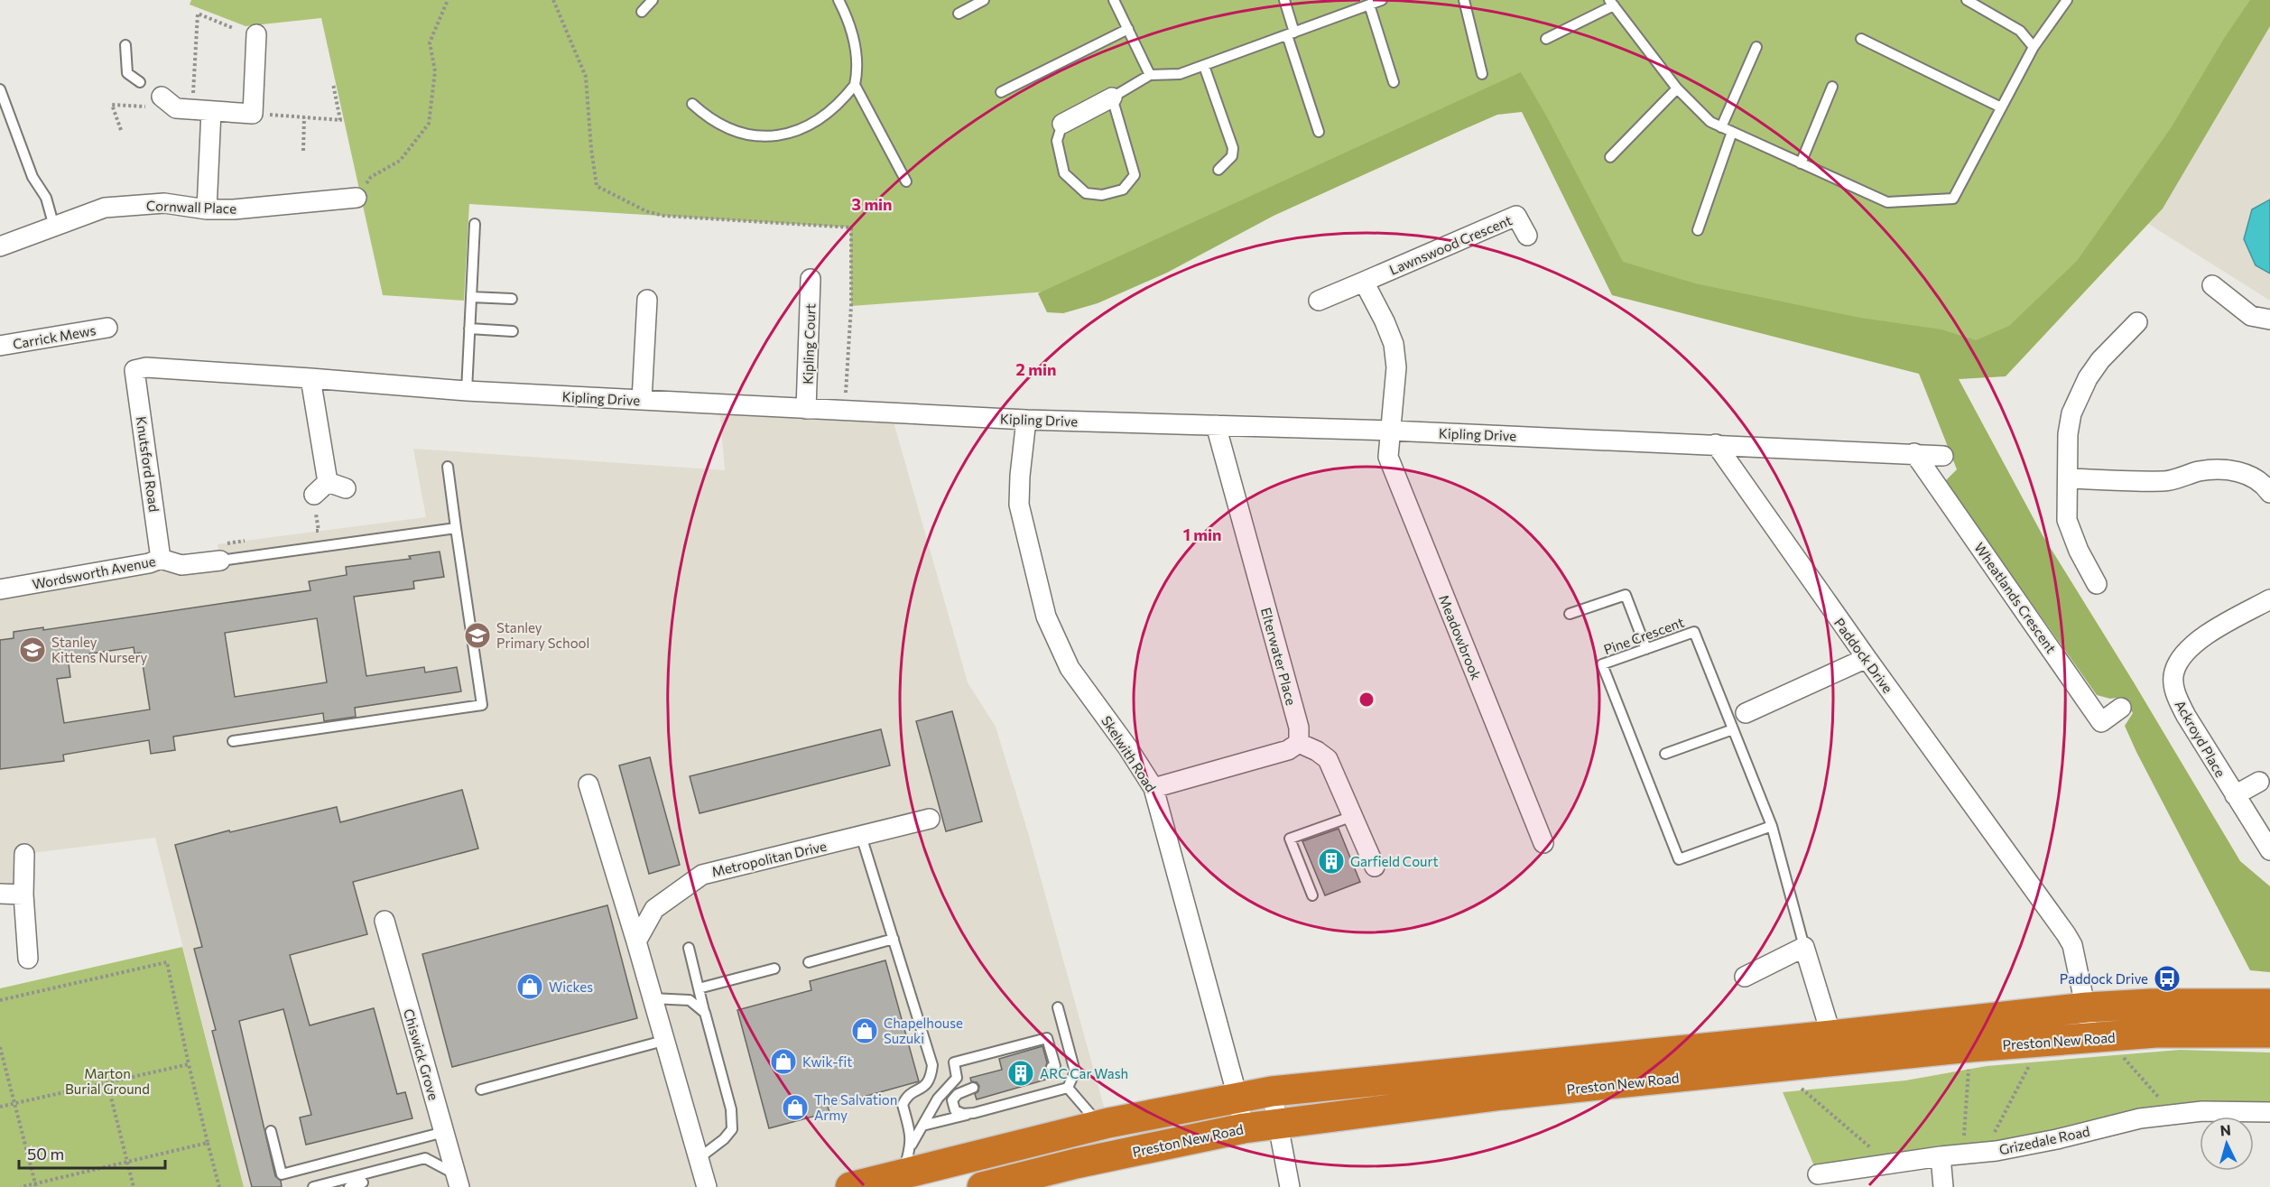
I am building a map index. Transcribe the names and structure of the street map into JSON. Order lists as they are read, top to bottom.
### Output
{
  "streets": {
    "highway": ["Preston New Road"],
    "street": [
      "Cornwall Place",
      "Lawnswood Crescent",
      "Carrick Mews",
      "Kipling Court",
      "Kipling Drive",
      "Knutsford Road",
      "Wordsworth Avenue",
      "Wheatlands Crescent",
      "Meadowbrook",
      "Paddock Drive",
      "Elterwater Place",
      "Ackroyd Place",
      "Skelwith Road",
      "Metropolitan Drive",
      "Chiswick Grove",
      "Grizedale Road"
    ],
    "lane": ["Pine Crescent"]
  },
  "crossings": [
    ["Kipling Court", "Kipling Drive"],
    ["Kipling Drive", "Knutsford Road"],
    ["Kipling Drive", "Wheatlands Crescent"],
    ["Kipling Drive", "Meadowbrook"],
    ["Kipling Drive", "Paddock Drive"],
    ["Kipling Drive", "Elterwater Place"],
    ["Kipling Drive", "Skelwith Road"],
    ["Knutsford Road", "Wordsworth Avenue"],
    ["Paddock Drive", "Preston New Road"],
    ["Skelwith Road", "Preston New Road"]
  ],
  "parks": ["Marton Burial Ground"],
  "places": {
    "school or university": ["Stanley Primary School", "Stanley Kittens Nursery"],
    "building": ["Garfield Court", "ARC Car Wash"],
    "bus stop": ["Paddock Drive"],
    "shop": [
      "Wickes",
      "Chapelhouse Suzuki",
      "Kwik-fit",
      "The Salvation Army"
    ]
  },
  "scale_bar": "50 m",
  "north": "top",
  "rings": ["3 min", "2 min", "1 min"]
}
